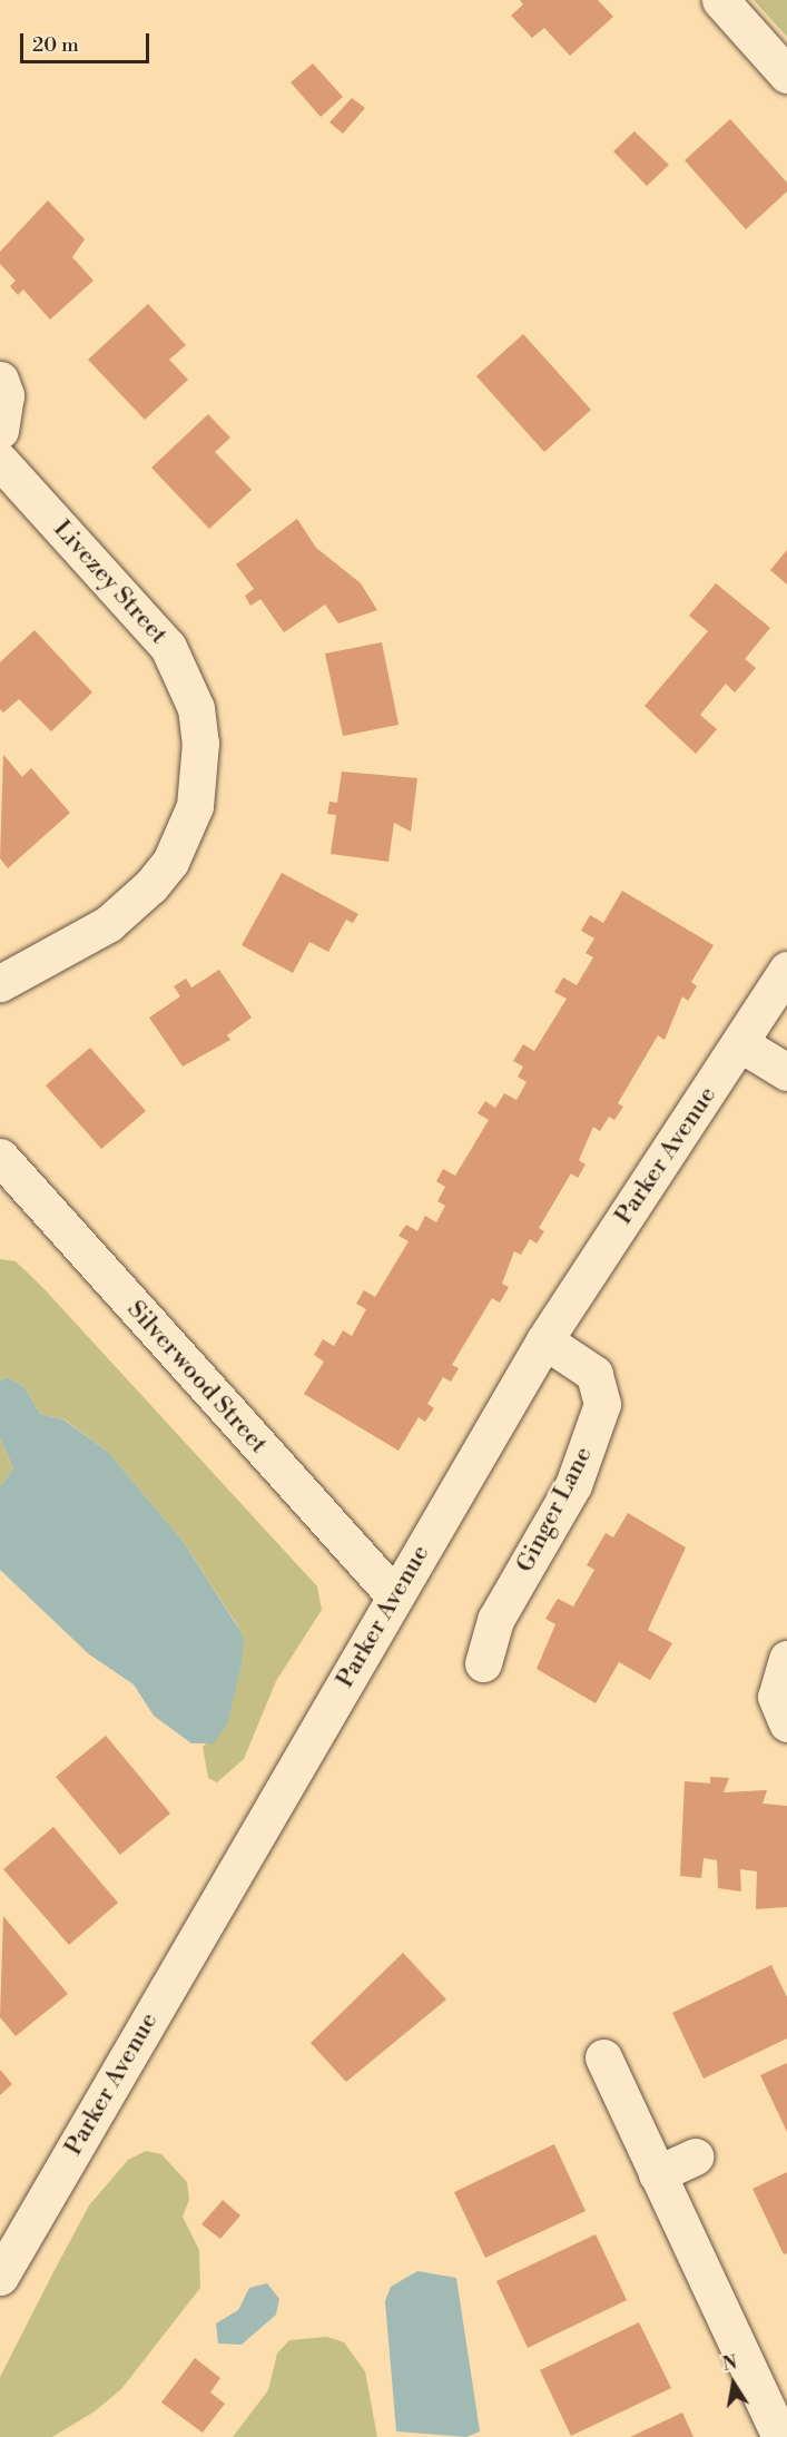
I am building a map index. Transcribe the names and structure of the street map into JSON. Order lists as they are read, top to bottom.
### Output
{
  "streets": {
    "street": [
      "Livezey Street",
      "Parker Avenue",
      "Silverwood Street",
      "Ginger Lane"
    ]
  },
  "crossings": [
    ["Parker Avenue", "Silverwood Street"],
    ["Parker Avenue", "Ginger Lane"]
  ],
  "scale_bar": "20 m",
  "north": "top"
}
